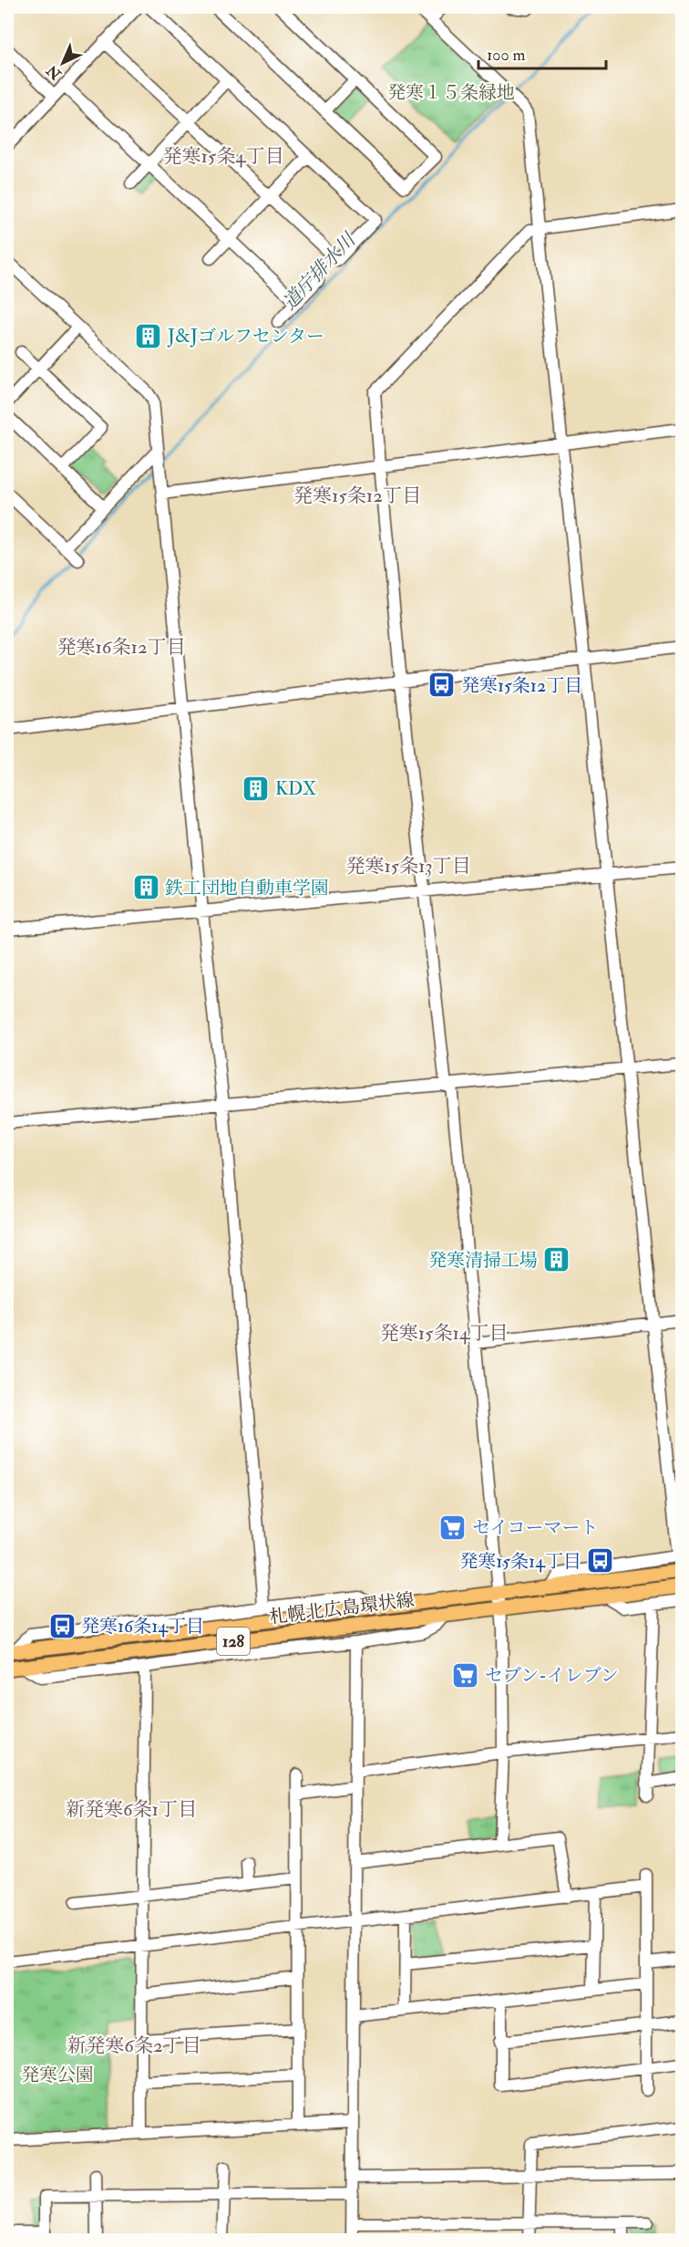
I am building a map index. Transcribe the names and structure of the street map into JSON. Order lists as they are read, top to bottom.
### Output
{
  "streets": {
    "main road": ["札幌北広島環状線", "128"]
  },
  "districts": [
    "発寒15条4丁目",
    "発寒15条12丁目",
    "発寒16条12丁目",
    "発寒15条13丁目",
    "発寒15条14丁目",
    "新発寒6条1丁目",
    "新発寒6条2丁目"
  ],
  "water": ["道庁排水川"],
  "parks": ["発寒１５条緑地", "発寒公園"],
  "places": {
    "building": [
      "J&Jゴルフセンター",
      "KDX",
      "鉄工団地自動車学園",
      "発寒清掃工場"
    ],
    "bus stop": ["発寒15条12丁目", "発寒15条14丁目", "発寒16条14丁目"],
    "supermarket": ["セイコーマート", "セブン-イレブン"]
  },
  "scale_bar": "100 m",
  "north": "bottom left"
}
